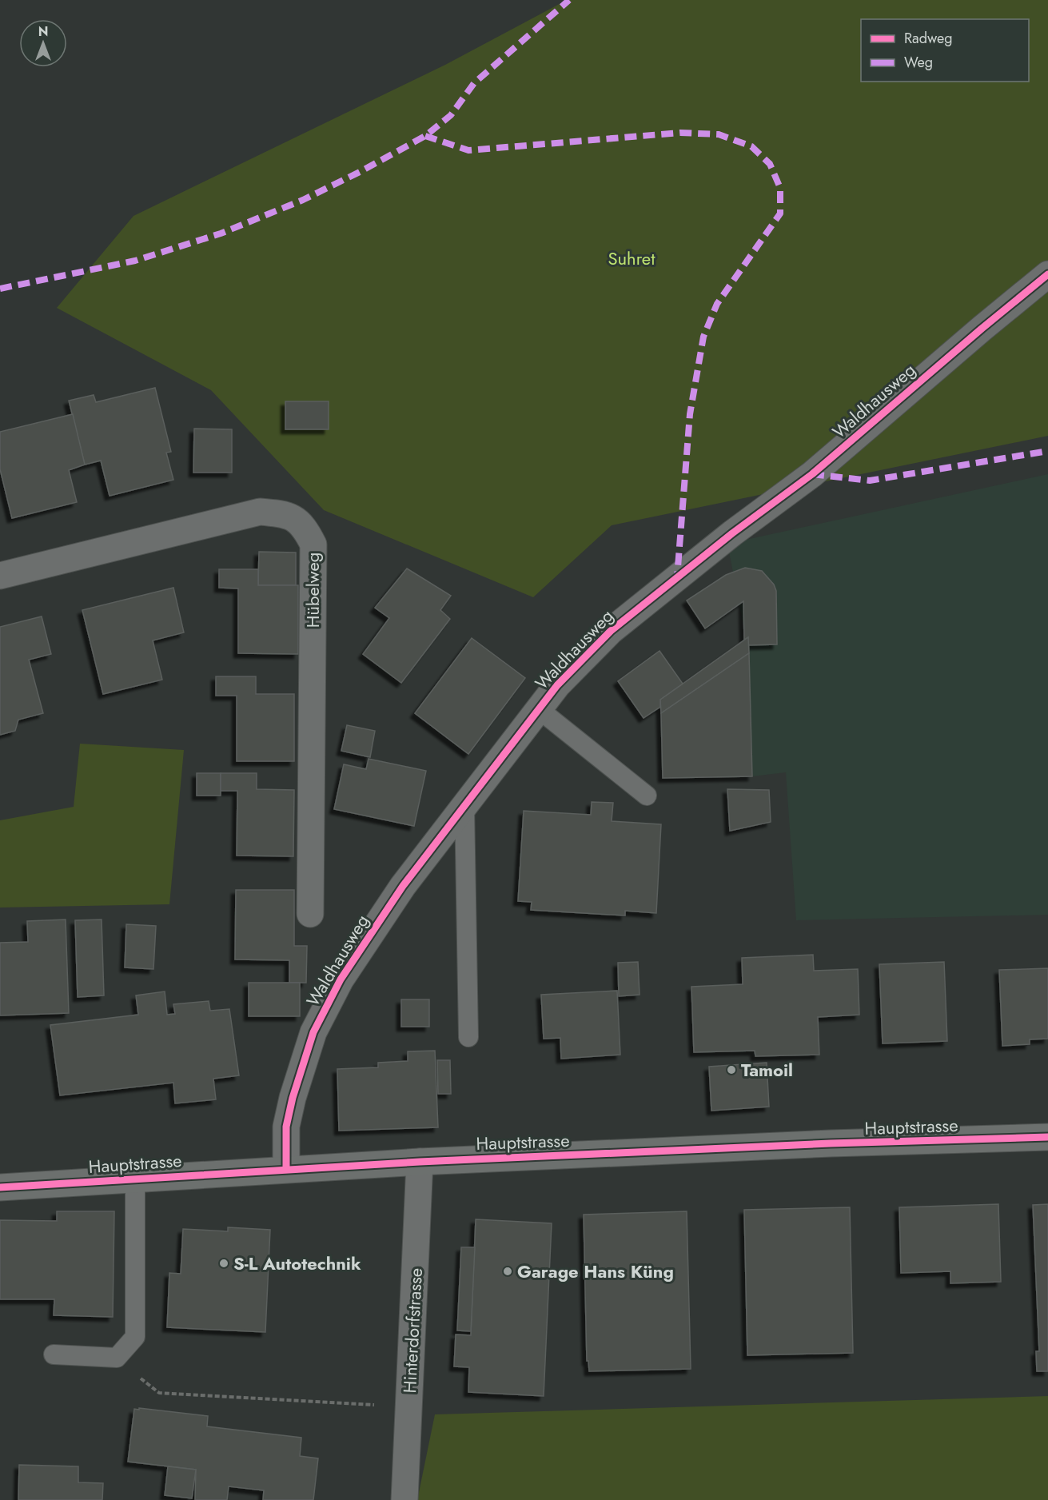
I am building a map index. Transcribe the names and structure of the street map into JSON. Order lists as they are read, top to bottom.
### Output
{
  "streets": {
    "main road": ["Hauptstrasse"],
    "street": ["Waldhausweg", "Hübelweg", "Hinterdorfstrasse"]
  },
  "crossings": [
    ["Waldhausweg", "Hauptstrasse"],
    ["Hauptstrasse", "Hinterdorfstrasse"]
  ],
  "parks": ["Suhret"],
  "places": ["Tamoil", "S-L Autotechnik", "Garage Hans Küng"],
  "legend": ["Radweg", "Weg"],
  "north": "top"
}
